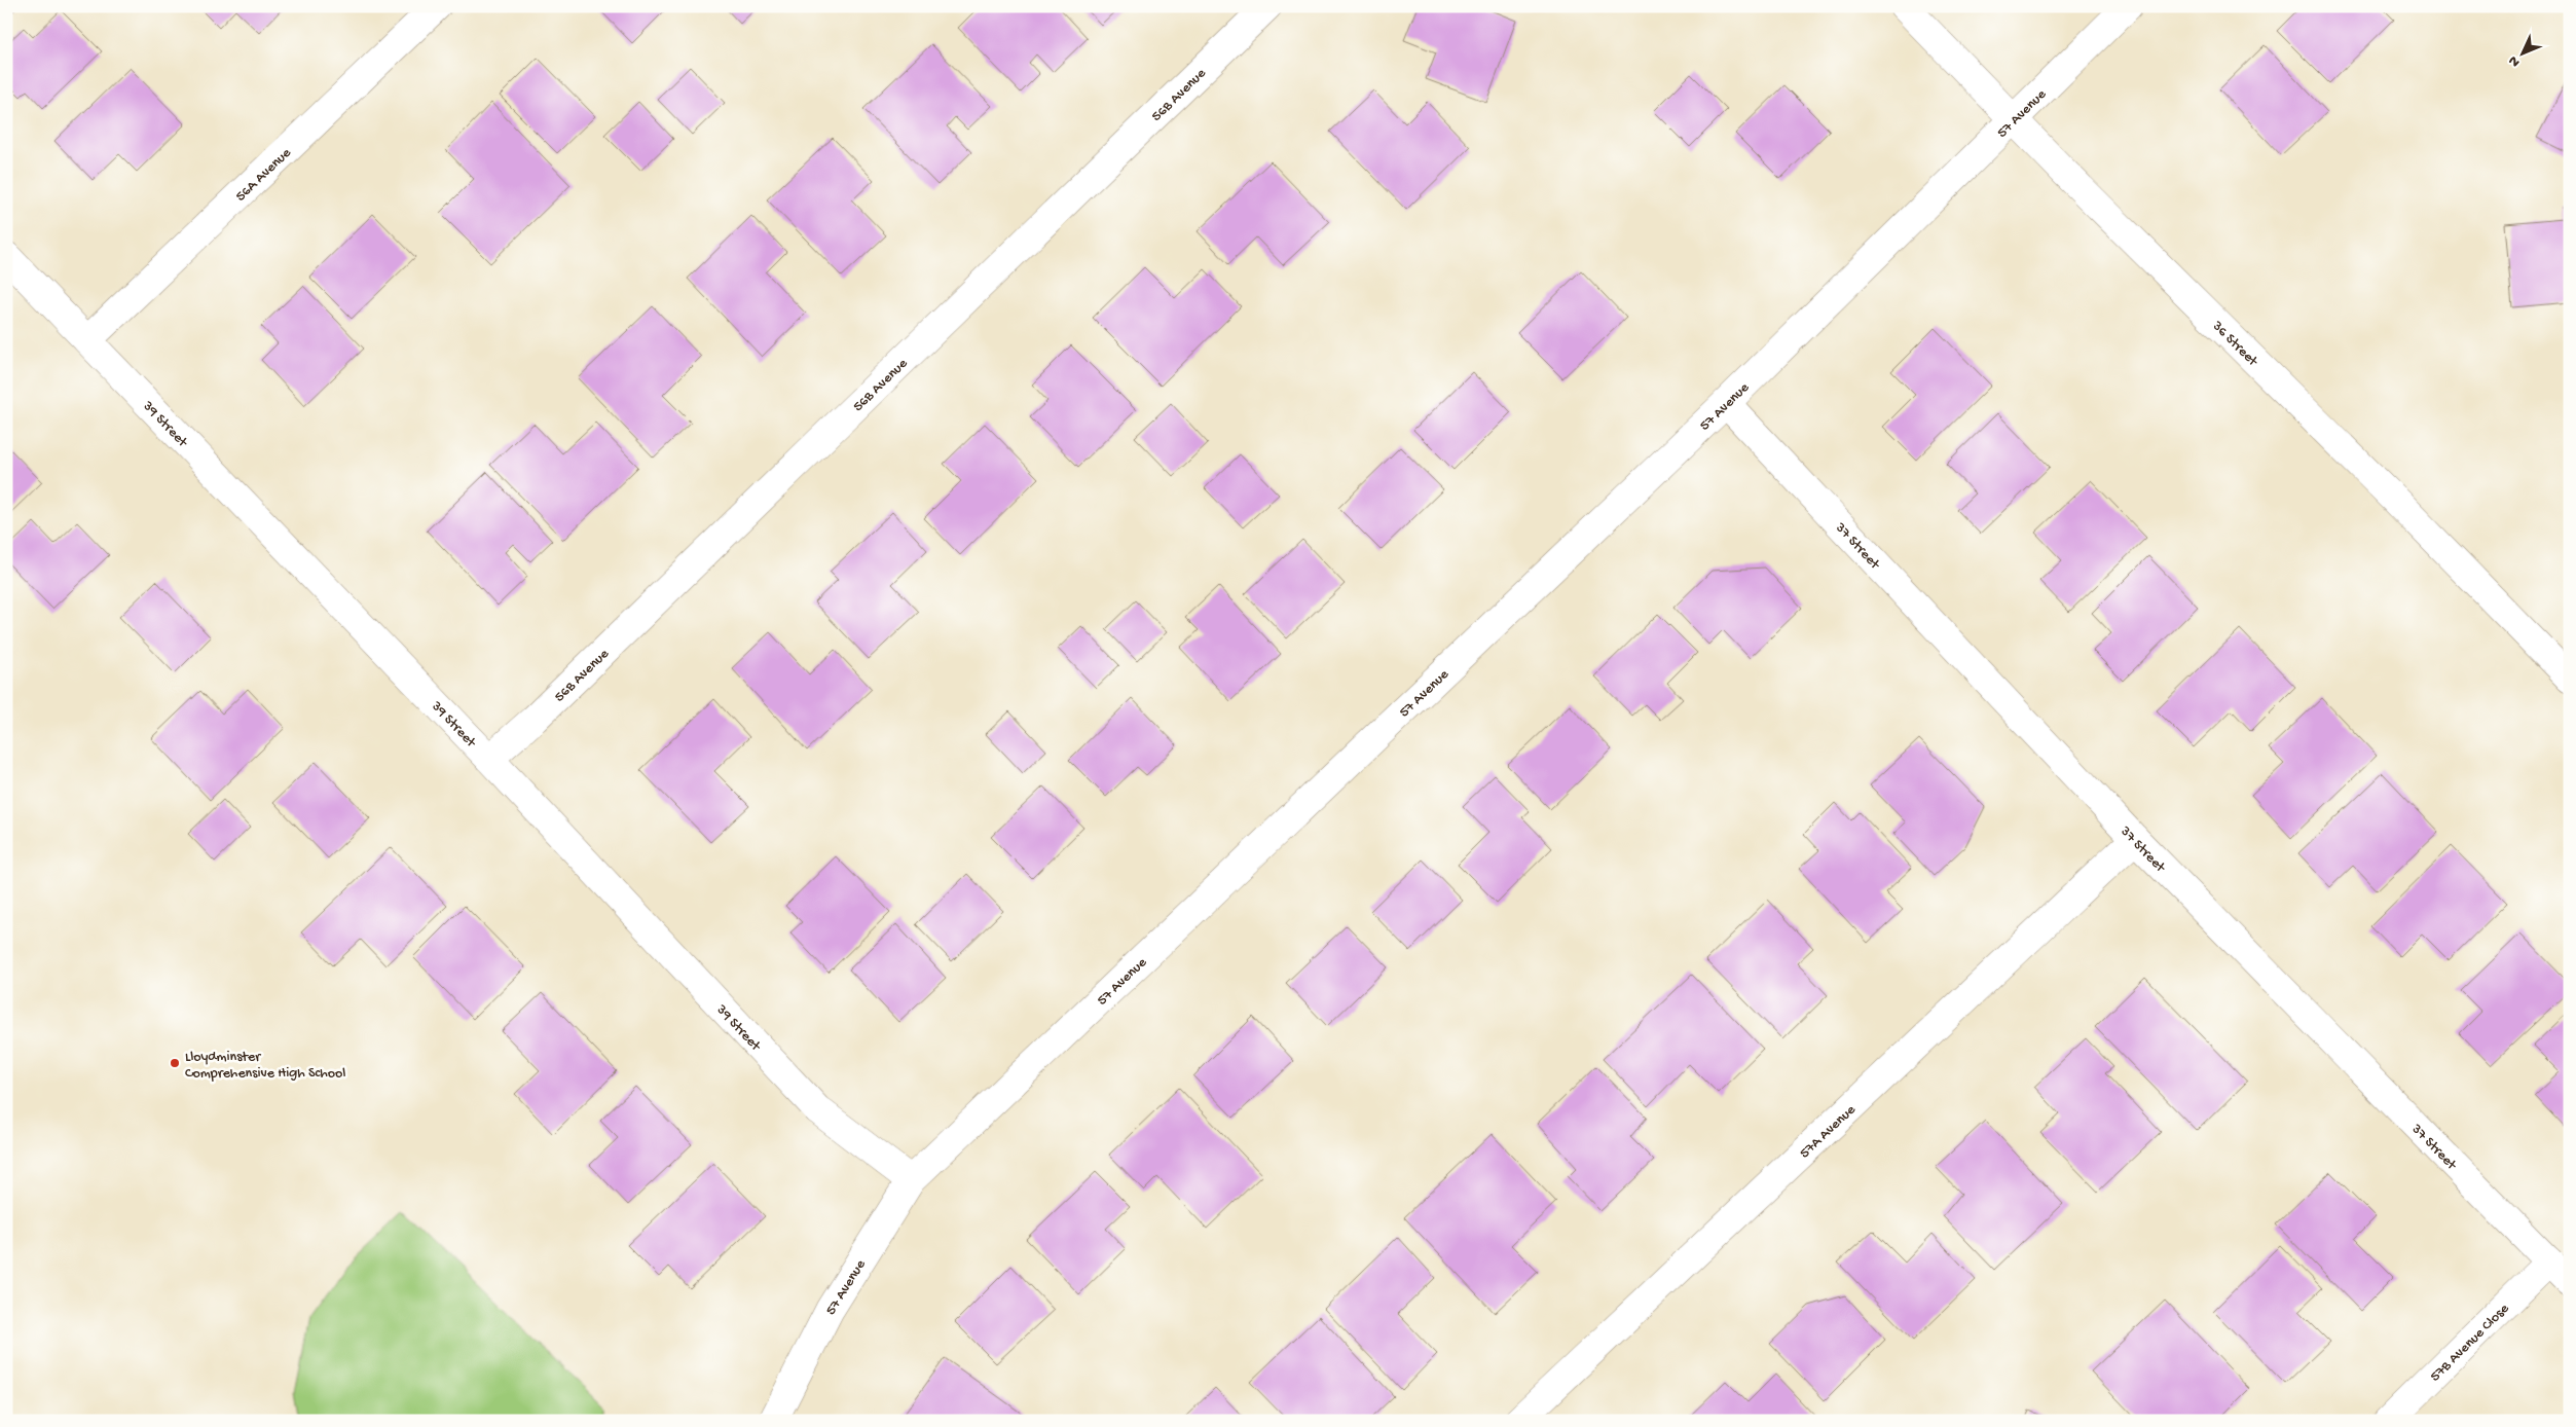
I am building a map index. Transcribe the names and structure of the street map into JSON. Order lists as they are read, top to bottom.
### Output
{
  "streets": {
    "street": [
      "56B Avenue",
      "57 Avenue",
      "56A Avenue",
      "36 Street",
      "39 Street",
      "37 Street",
      "57A Avenue",
      "57B Avenue Close"
    ]
  },
  "crossings": [
    ["56B Avenue", "39 Street"],
    ["57 Avenue", "36 Street"],
    ["57 Avenue", "39 Street"],
    ["57 Avenue", "37 Street"],
    ["56A Avenue", "39 Street"],
    ["37 Street", "57A Avenue"],
    ["37 Street", "57B Avenue Close"]
  ],
  "places": ["Lloydminster Comprehensive High School"],
  "north": "bottom left"
}
